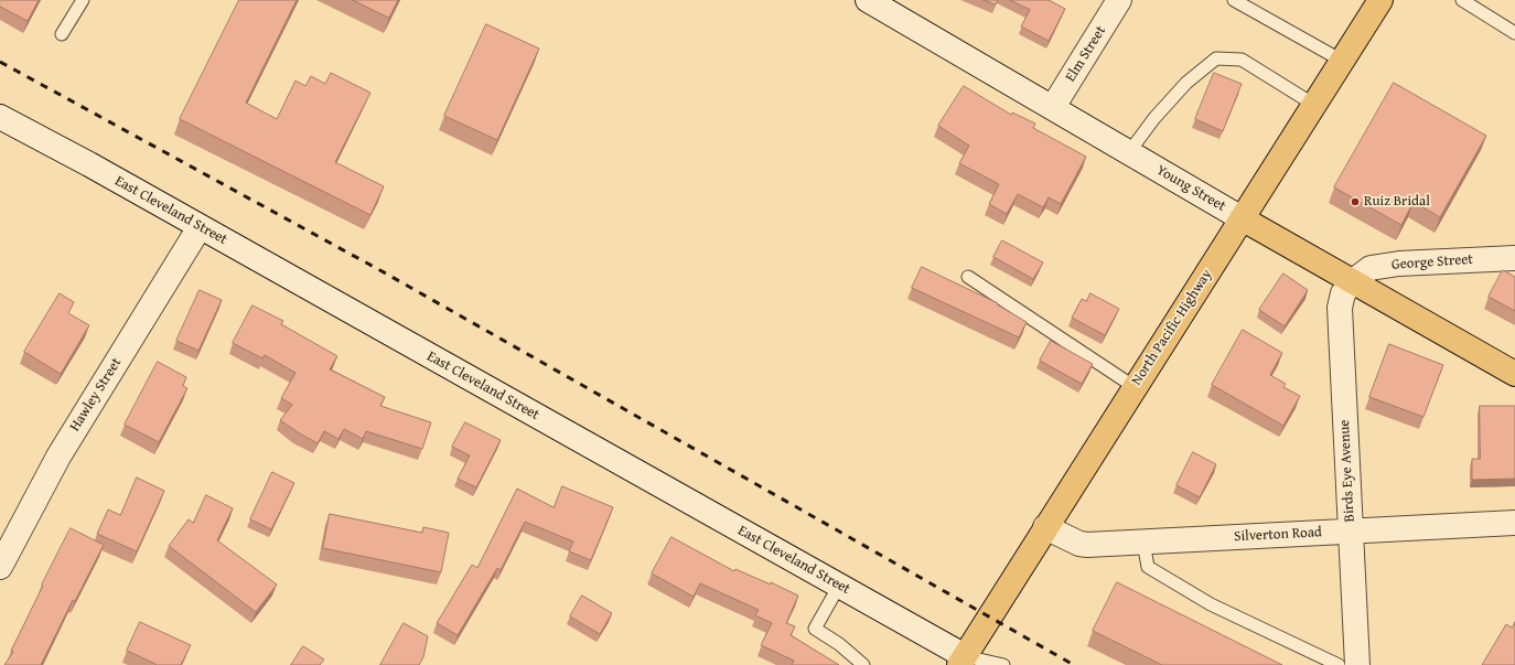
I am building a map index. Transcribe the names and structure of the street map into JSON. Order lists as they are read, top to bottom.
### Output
{
  "streets": {
    "main road": ["Young Street", "North Pacific Highway"],
    "street": [
      "Elm Street",
      "East Cleveland Street",
      "George Street",
      "Hawley Street",
      "Birds Eye Avenue",
      "Silverton Road"
    ]
  },
  "crossings": [
    ["Elm Street", "Young Street"],
    ["Young Street", "George Street"],
    ["Young Street", "North Pacific Highway"],
    ["Young Street", "Birds Eye Avenue"],
    ["East Cleveland Street", "North Pacific Highway"],
    ["East Cleveland Street", "Hawley Street"],
    ["George Street", "Birds Eye Avenue"],
    ["North Pacific Highway", "Silverton Road"],
    ["Birds Eye Avenue", "Silverton Road"]
  ],
  "places": ["Ruiz Bridal"]
}
